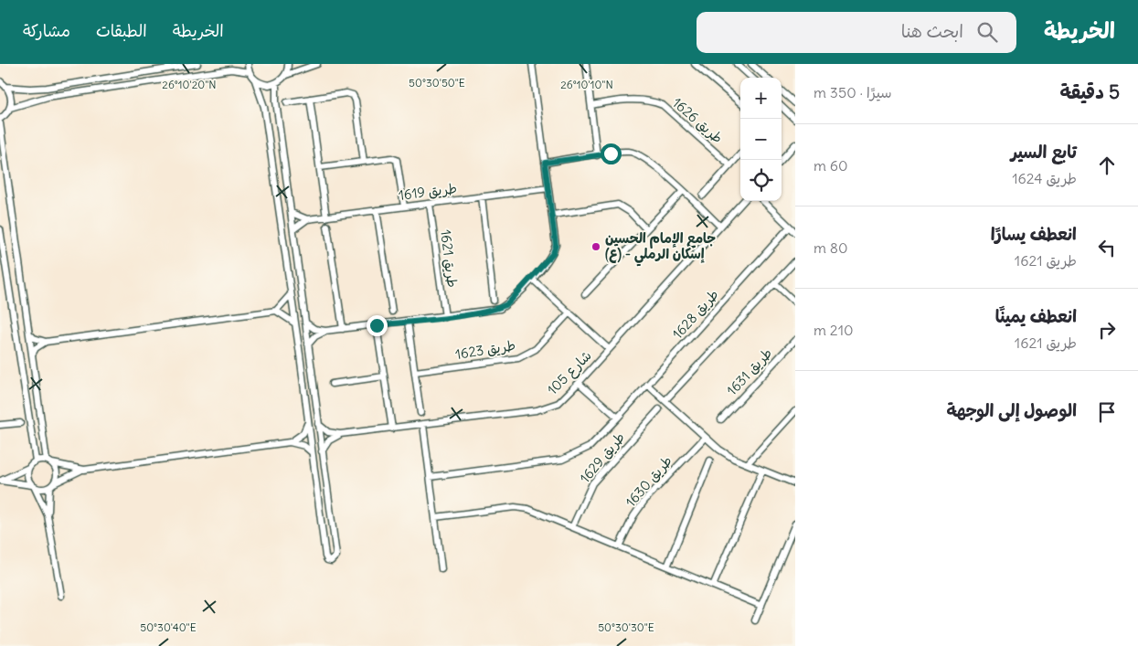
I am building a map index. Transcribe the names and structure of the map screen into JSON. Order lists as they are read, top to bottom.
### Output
{
  "streets": {
    "street": [
      "طريق 1626",
      "طريق 1619",
      "طريق 1621",
      "طريق 1628",
      "طريق 1623",
      "طريق 1631",
      "شارع 105",
      "طريق 1629",
      "طريق 1630"
    ]
  },
  "crossings": [
    ["طريق 1619", "طريق 1621"]
  ],
  "places": ["جامع الإمام الحسين (ع) - إسكان الرملي"],
  "page": {
    "header": "الخريطة",
    "search": "ابحث هنا",
    "nav": ["الخريطة", "الطبقات", "مشاركة"],
    "heading": ["5 دقيقة", "سيرًا · 350 m"],
    "map_buttons": ["+", "−"],
    "list": [
      ["تابع السير", "طريق 1624", "60 m"],
      ["انعطف يسارًا", "طريق 1621", "80 m"],
      ["انعطف يمينًا", "طريق 1621", "210 m"],
      "الوصول إلى الوجهة"
    ]
  },
  "coordinates": [
    "50°30'50\"E",
    "26°10'20\"N",
    "26°10'10\"N",
    "50°30'40\"E",
    "50°30'30\"E"
  ]
}
